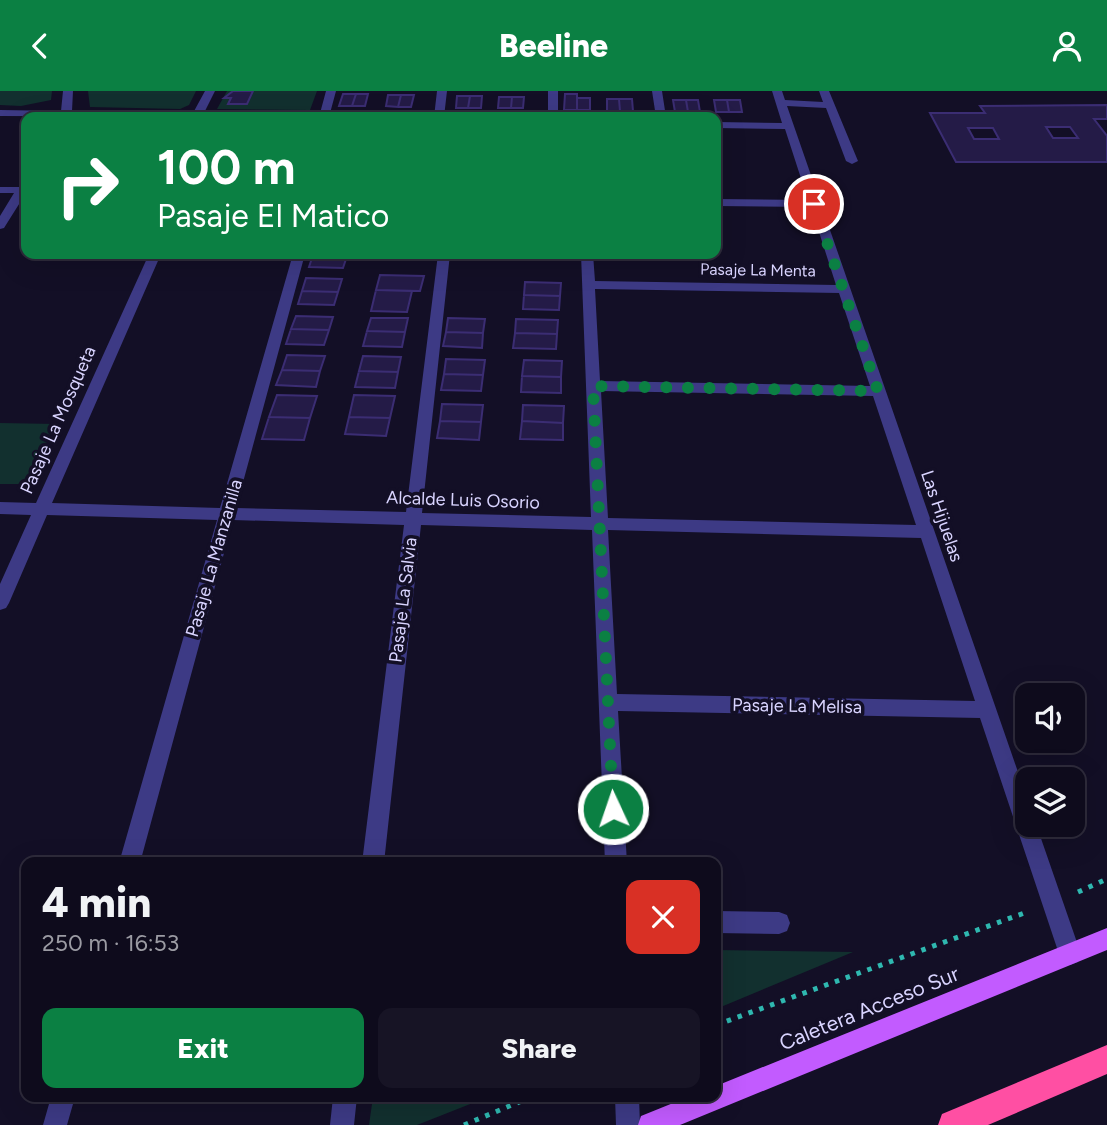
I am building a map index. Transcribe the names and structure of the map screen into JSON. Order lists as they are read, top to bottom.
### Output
{
  "streets": {
    "main road": ["Caletera Acceso Sur"],
    "street": [
      "Pasaje La Menta",
      "Pasaje La Mosqueta",
      "Alcalde Luis Osorio",
      "Las Hijuelas",
      "Pasaje La Manzanilla",
      "Pasaje La Salvia",
      "Pasaje La Melisa"
    ]
  },
  "crossings": [
    ["Pasaje La Menta", "Las Hijuelas"],
    ["Pasaje La Mosqueta", "Alcalde Luis Osorio"],
    ["Alcalde Luis Osorio", "Las Hijuelas"],
    ["Alcalde Luis Osorio", "Pasaje La Manzanilla"],
    ["Alcalde Luis Osorio", "Pasaje La Salvia"],
    ["Las Hijuelas", "Pasaje La Melisa"],
    ["Las Hijuelas", "Caletera Acceso Sur"]
  ],
  "page": {
    "header": "Beeline",
    "turn": ["100 m", "Pasaje El Matico"],
    "heading": ["4 min", "250 m · 16:53"],
    "buttons": ["Exit", "Share"]
  }
}
